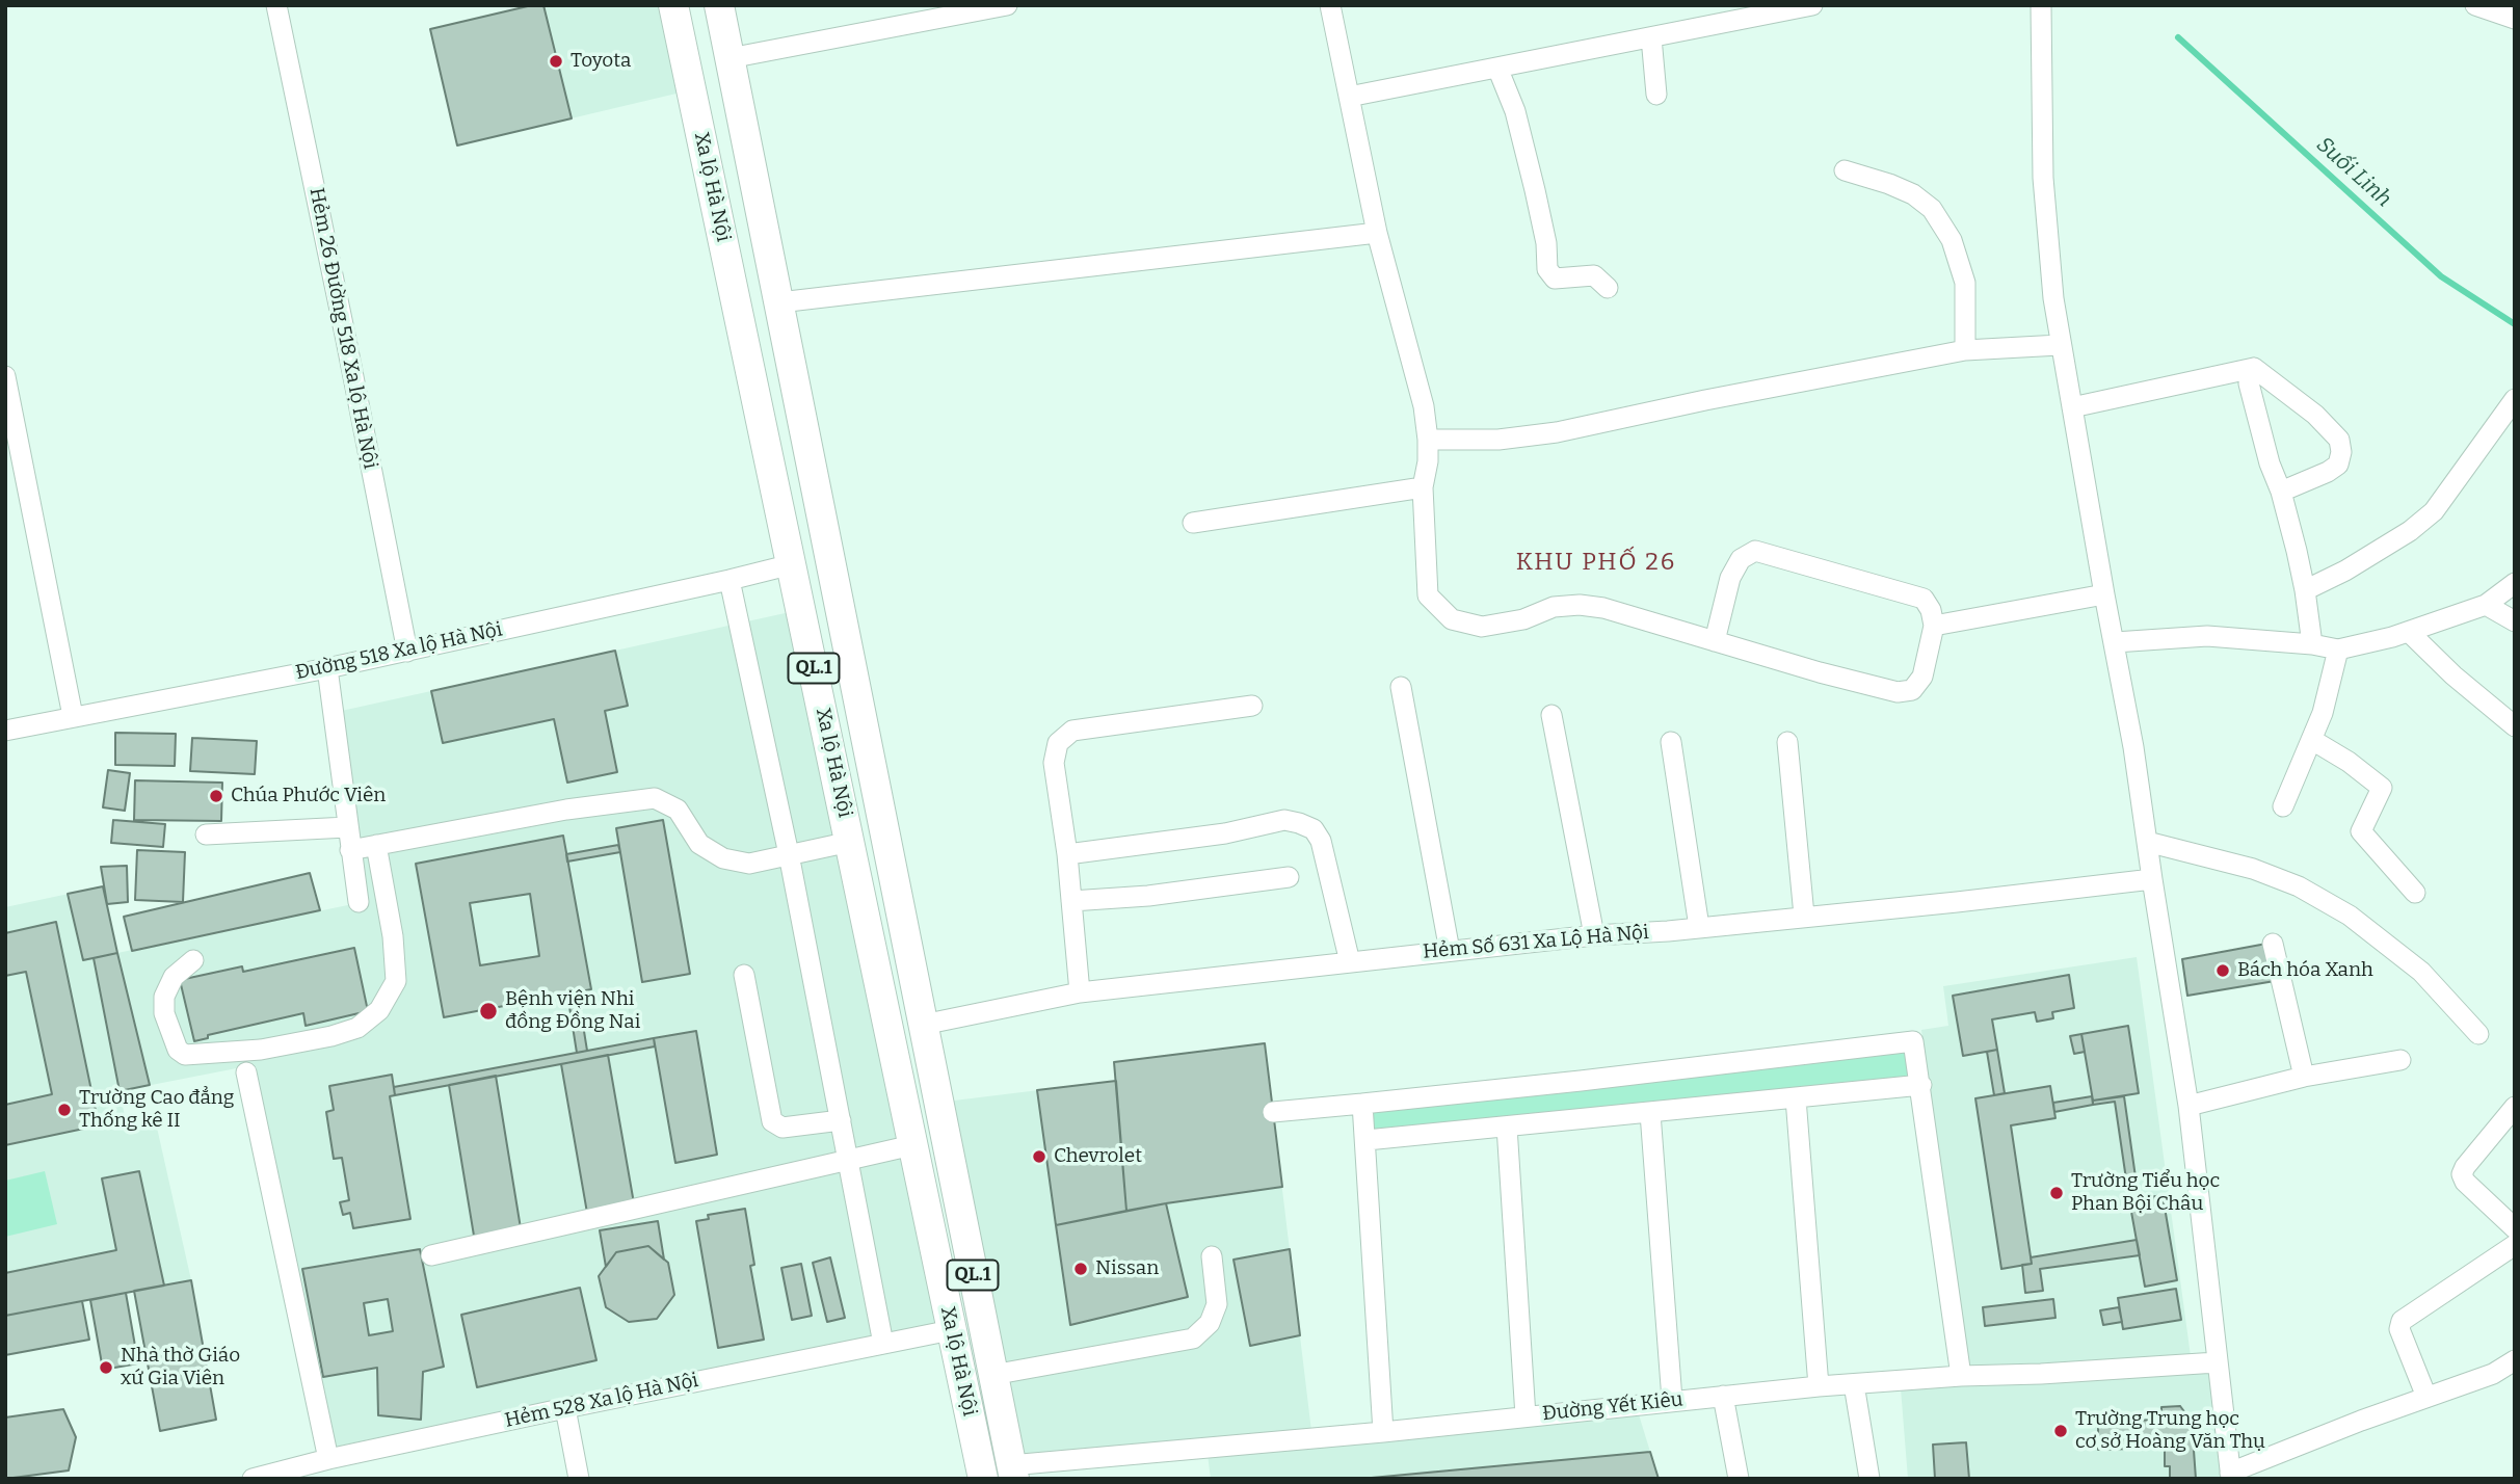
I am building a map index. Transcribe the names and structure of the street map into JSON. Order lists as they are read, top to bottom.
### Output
{
  "streets": {
    "highway": ["Xa lộ Hà Nội", "QL.1"],
    "street": [
      "Hẻm 26 Đường 518 Xa lộ Hà Nội",
      "Đường 518 Xa lộ Hà Nội",
      "Hẻm Số 631 Xa Lộ Hà Nội",
      "Hẻm 528 Xa lộ Hà Nội",
      "Đường Yết Kiêu"
    ]
  },
  "crossings": [
    ["Xa lộ Hà Nội", "Đường 518 Xa lộ Hà Nội"],
    ["Xa lộ Hà Nội", "Hẻm Số 631 Xa Lộ Hà Nội"],
    ["Xa lộ Hà Nội", "Hẻm 528 Xa lộ Hà Nội"],
    ["Xa lộ Hà Nội", "Đường Yết Kiêu"],
    ["Hẻm 26 Đường 518 Xa lộ Hà Nội", "Đường 518 Xa lộ Hà Nội"]
  ],
  "districts": ["KHU PHỐ 26"],
  "water": ["Suối Linh"],
  "places": [
    "Toyota",
    "Chúa Phước Viên",
    "Bách hóa Xanh",
    "Bệnh viện Nhi đồng Đồng Nai",
    "Trường Cao đẳng Thống kê II",
    "Chevrolet",
    "Trường Tiểu học Phan Bội Châu",
    "Nissan",
    "Nhà thờ Giáo xứ Gia Viên",
    "Trường Trung học cơ sở Hoàng Văn Thụ"
  ]
}
